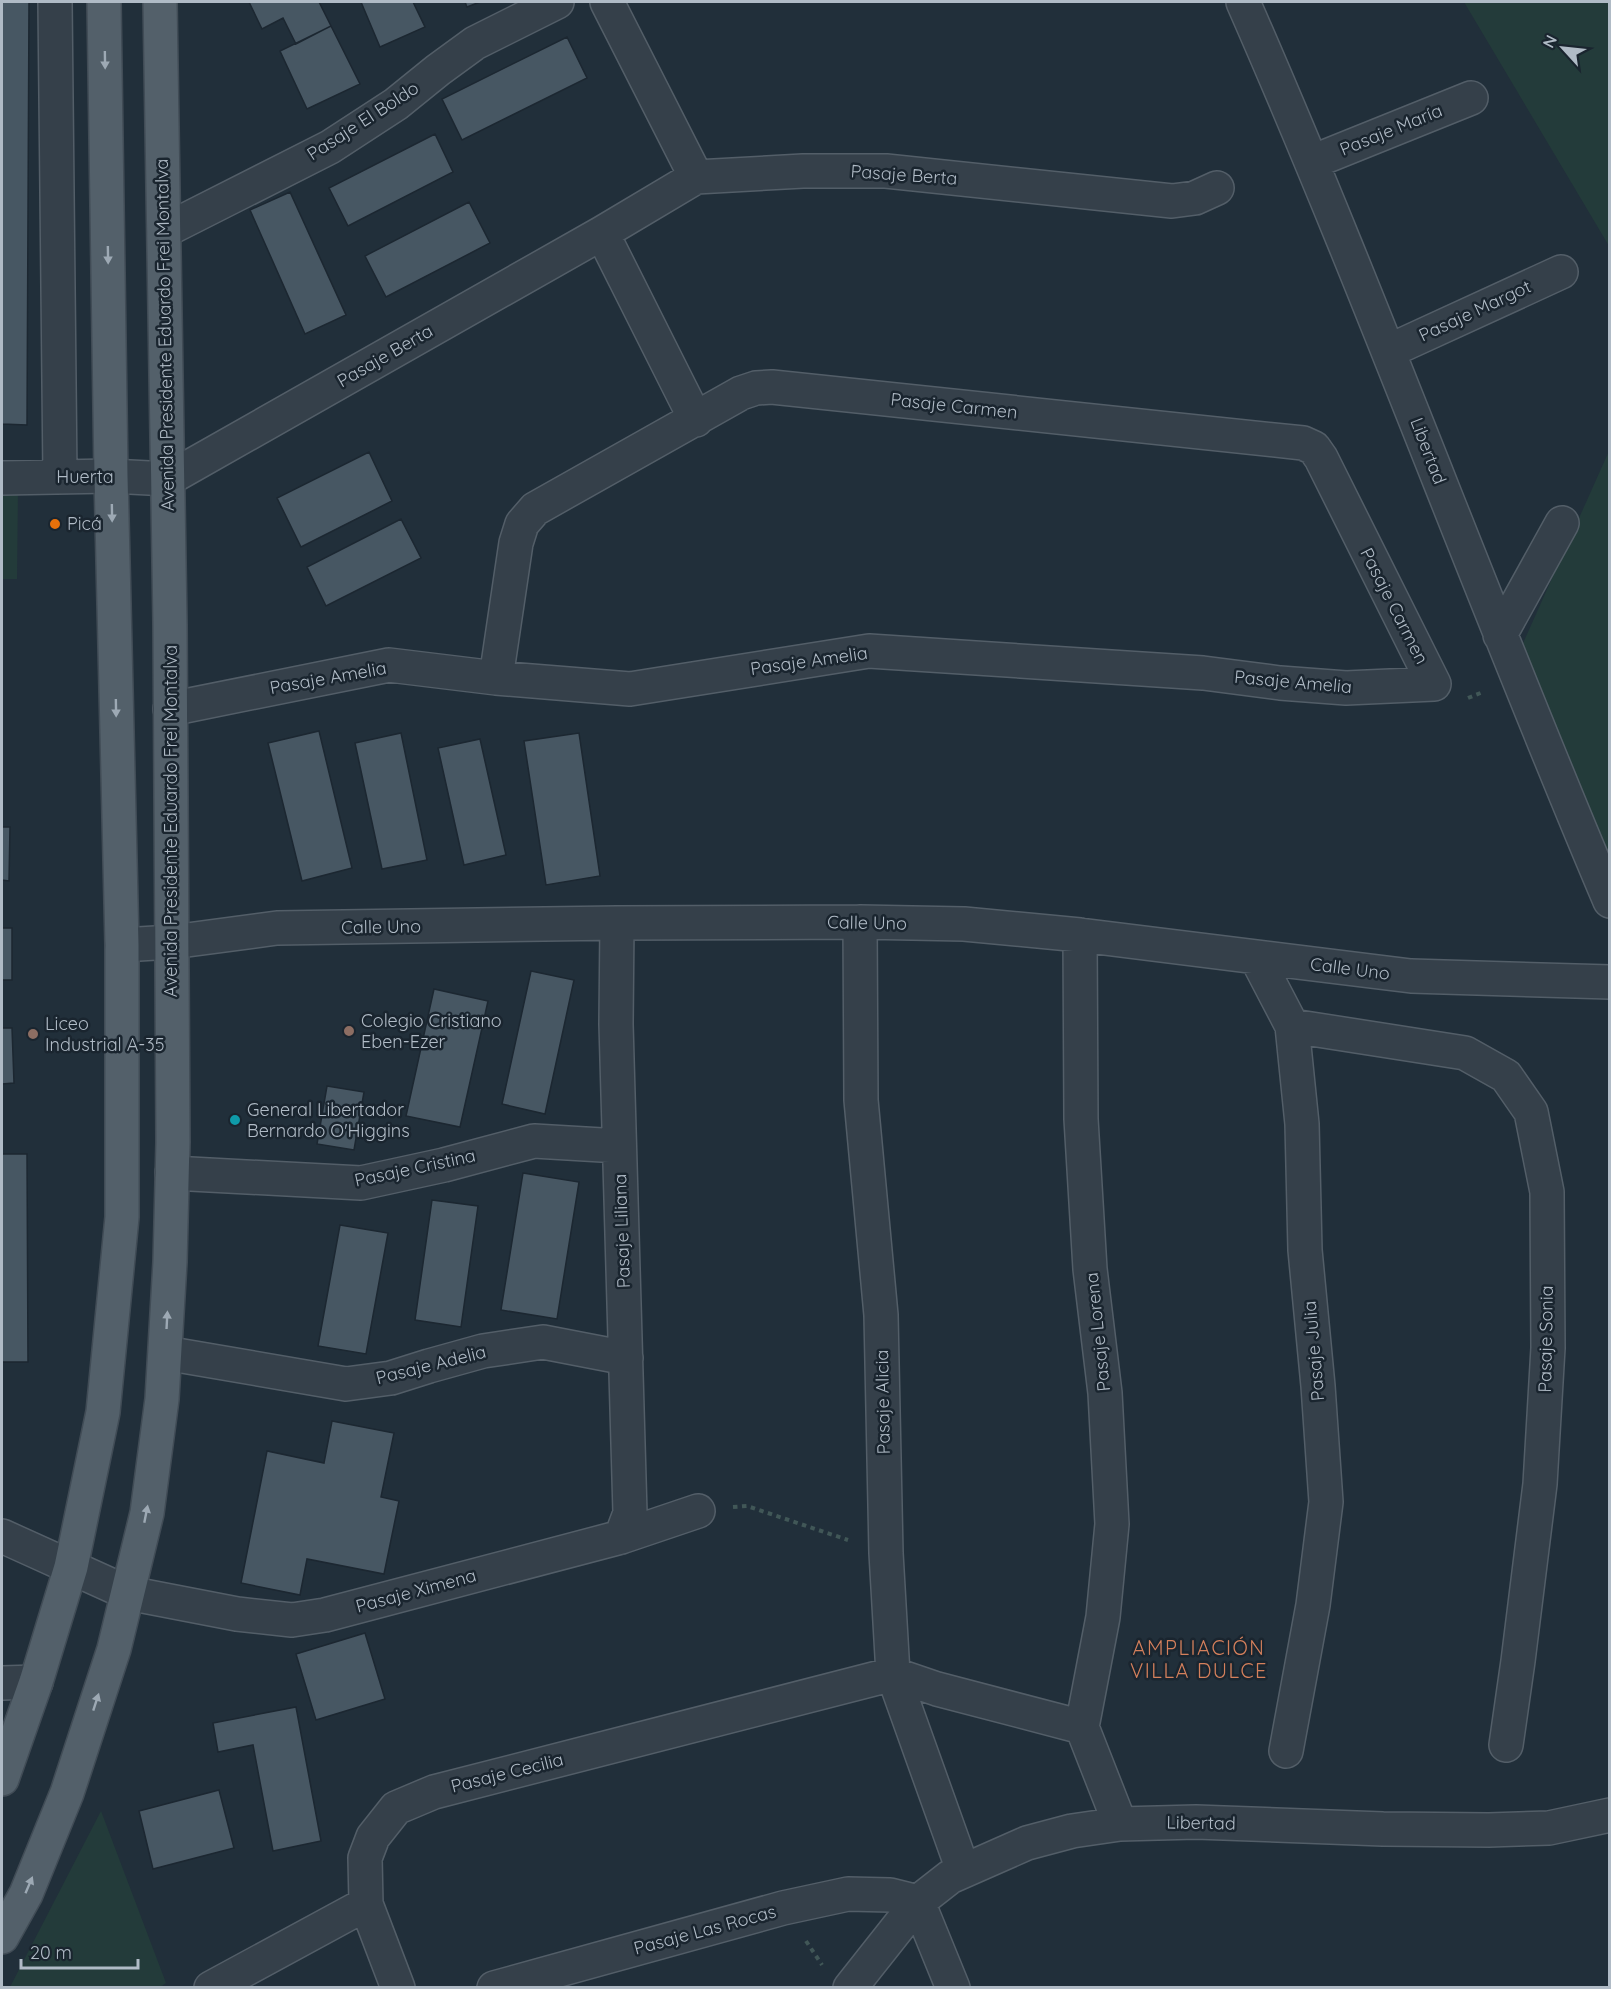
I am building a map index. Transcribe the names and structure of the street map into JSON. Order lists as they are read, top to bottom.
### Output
{
  "streets": {
    "main road": ["Avenida Presidente Eduardo Frei Montalva"],
    "street": [
      "Pasaje El Boldo",
      "Pasaje María",
      "Pasaje Berta",
      "Pasaje Margot",
      "Pasaje Carmen",
      "Libertad",
      "Huerta",
      "Pasaje Amelia",
      "Calle Uno",
      "Pasaje Cristina",
      "Pasaje Liliana",
      "Pasaje Lorena",
      "Pasaje Sonia",
      "Pasaje Julia",
      "Pasaje Adelia",
      "Pasaje Alicia",
      "Pasaje Ximena",
      "Pasaje Cecilia",
      "Pasaje Las Rocas"
    ]
  },
  "crossings": [
    ["Pasaje El Boldo", "Avenida Presidente Eduardo Frei Montalva"],
    ["Pasaje María", "Libertad"],
    ["Pasaje Berta", "Avenida Presidente Eduardo Frei Montalva"],
    ["Pasaje Berta", "Huerta"],
    ["Pasaje Margot", "Libertad"],
    ["Avenida Presidente Eduardo Frei Montalva", "Huerta"],
    ["Avenida Presidente Eduardo Frei Montalva", "Pasaje Amelia"],
    ["Avenida Presidente Eduardo Frei Montalva", "Calle Uno"],
    ["Avenida Presidente Eduardo Frei Montalva", "Pasaje Cristina"],
    ["Avenida Presidente Eduardo Frei Montalva", "Pasaje Adelia"],
    ["Avenida Presidente Eduardo Frei Montalva", "Pasaje Ximena"],
    ["Pasaje Carmen", "Pasaje Amelia"],
    ["Libertad", "Pasaje Alicia"],
    ["Libertad", "Pasaje Las Rocas"],
    ["Calle Uno", "Pasaje Liliana"],
    ["Calle Uno", "Pasaje Lorena"],
    ["Calle Uno", "Pasaje Julia"],
    ["Calle Uno", "Pasaje Alicia"],
    ["Pasaje Cristina", "Pasaje Liliana"],
    ["Pasaje Liliana", "Pasaje Adelia"],
    ["Pasaje Liliana", "Pasaje Ximena"],
    ["Pasaje Sonia", "Pasaje Julia"],
    ["Pasaje Alicia", "Pasaje Cecilia"]
  ],
  "districts": ["AMPLIACIÓN VILLA DULCE"],
  "places": [
    "Picá",
    "Colegio Cristiano Eben-Ezer",
    "Liceo Industrial A-35",
    "General Libertador Bernardo O'Higgins"
  ],
  "scale_bar": "20 m",
  "north": "top left"
}
